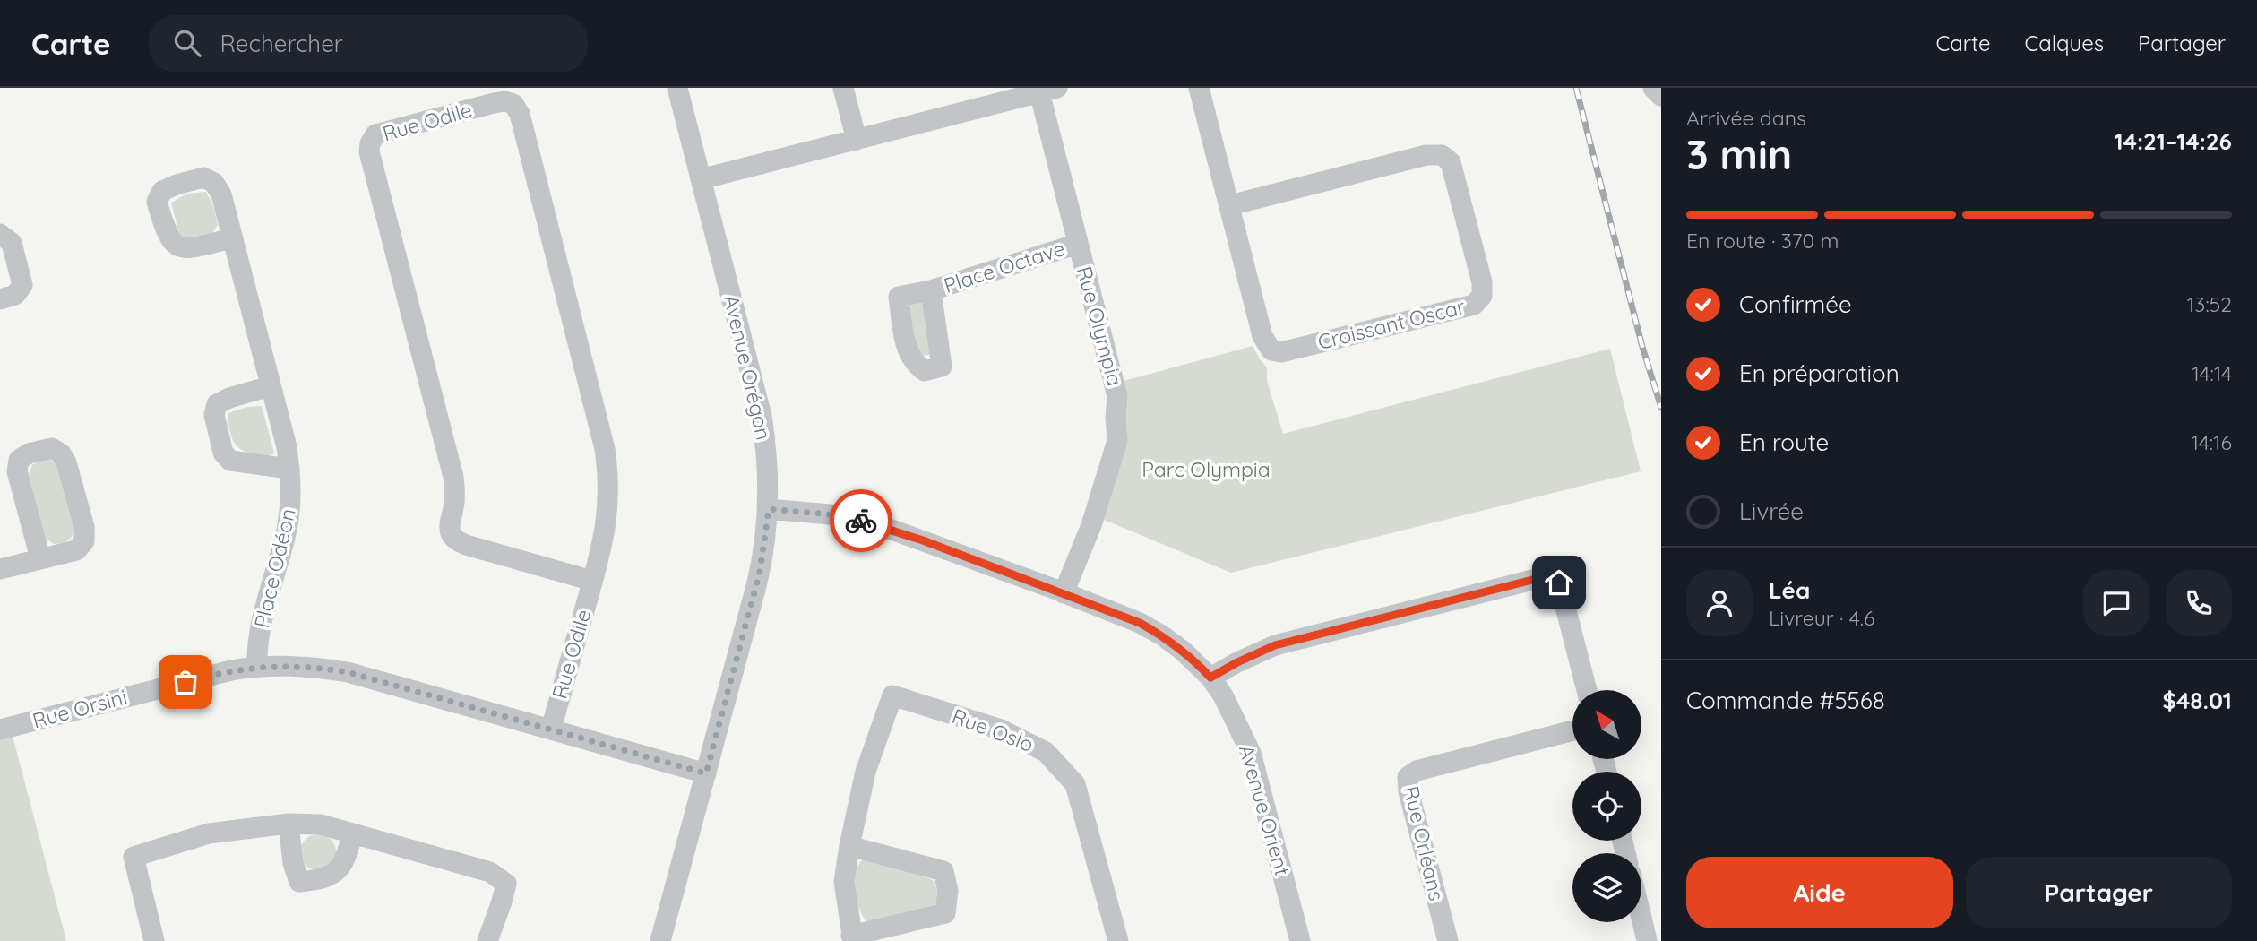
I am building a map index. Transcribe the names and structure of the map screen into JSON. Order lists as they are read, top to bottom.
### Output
{
  "streets": {
    "street": [
      "Rue Odile",
      "Place Octave",
      "Croissant Oscar",
      "Rue Olympia",
      "Avenue Orégon",
      "Place Odéon",
      "Rue Orsini",
      "Rue Oslo",
      "Avenue Orient",
      "Rue Orléans"
    ]
  },
  "crossings": [
    ["Rue Odile", "Rue Orsini"],
    ["Place Octave", "Rue Olympia"],
    ["Rue Olympia", "Avenue Orient"],
    ["Avenue Orégon", "Rue Orsini"],
    ["Avenue Orégon", "Avenue Orient"],
    ["Place Odéon", "Rue Orsini"]
  ],
  "parks": ["Parc Olympia"],
  "north": "top left",
  "page": {
    "header": "Carte",
    "search": "Rechercher",
    "nav": ["Carte", "Calques", "Partager"],
    "heading": ["3 min", "Arrivée dans", "14:21–14:26"],
    "panel": [
      "Léa",
      "Livreur · 4.6",
      "Commande #5568",
      "$48.01"
    ],
    "bar": "En route · 370 m",
    "list": [
      ["Confirmée", "13:52"],
      ["En préparation", "14:14"],
      ["En route", "14:16"],
      "Livrée"
    ],
    "buttons": ["Aide", "Partager"]
  }
}
